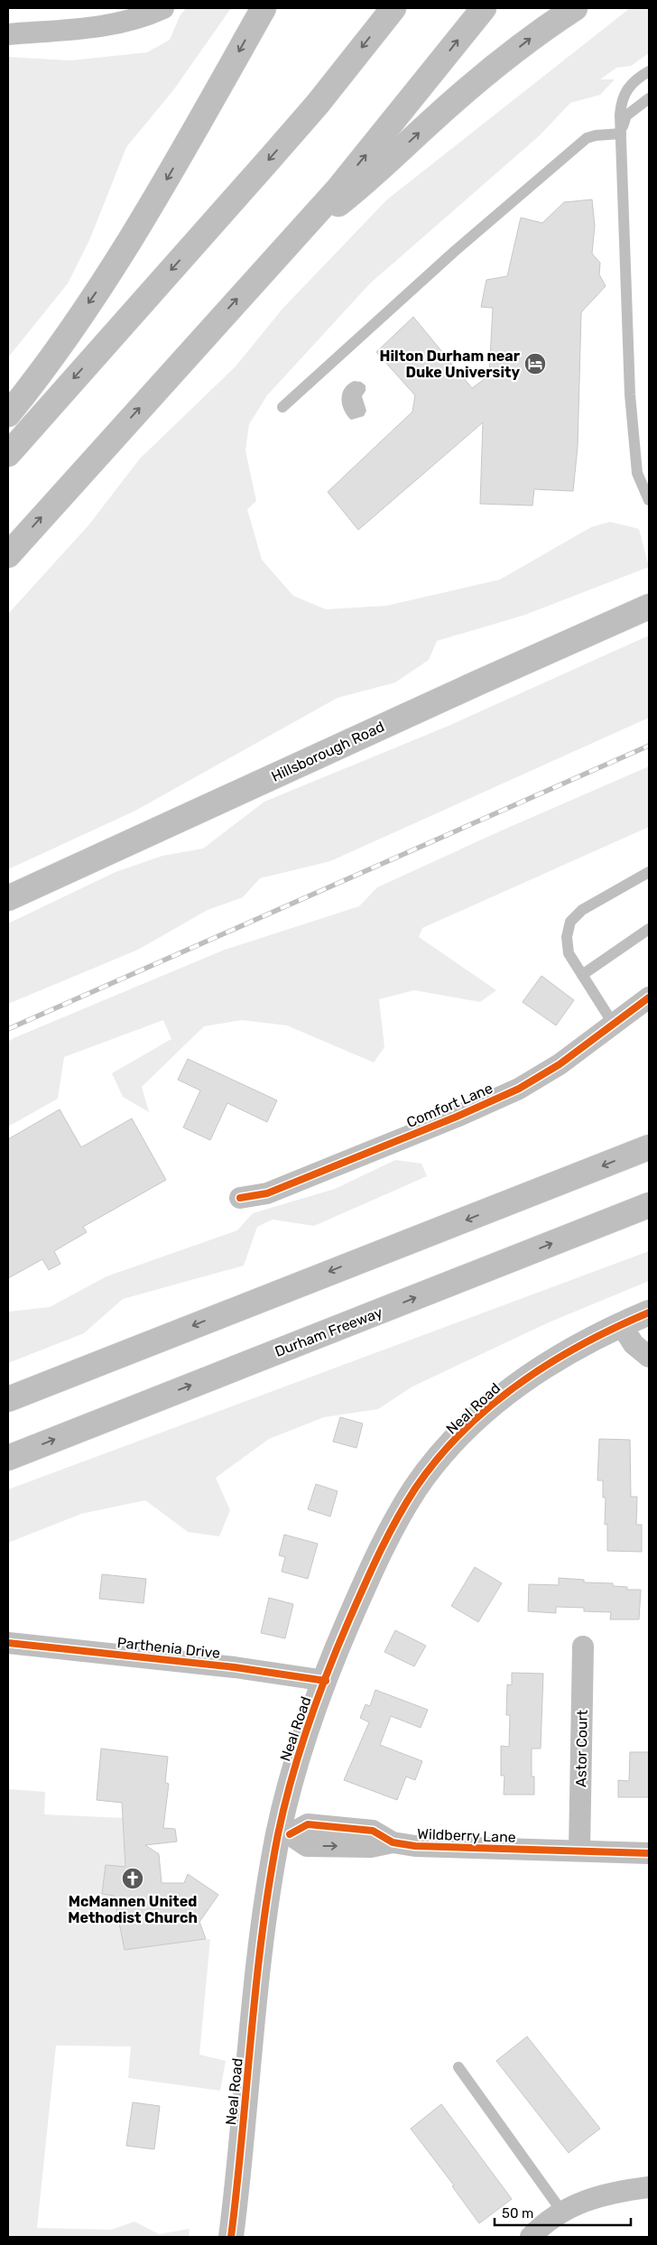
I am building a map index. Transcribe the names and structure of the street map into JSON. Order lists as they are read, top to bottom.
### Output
{
  "streets": {
    "main road": ["Hillsborough Road", "Durham Freeway", "Neal Road"],
    "street": [
      "Comfort Lane",
      "Parthenia Drive",
      "Astor Court",
      "Wildberry Lane"
    ]
  },
  "crossings": [
    ["Neal Road", "Parthenia Drive"],
    ["Neal Road", "Wildberry Lane"],
    ["Astor Court", "Wildberry Lane"]
  ],
  "places": {
    "hotel": ["Hilton Durham near Duke University"],
    "church": ["McMannen United Methodist Church"]
  },
  "scale_bar": "50 m"
}
